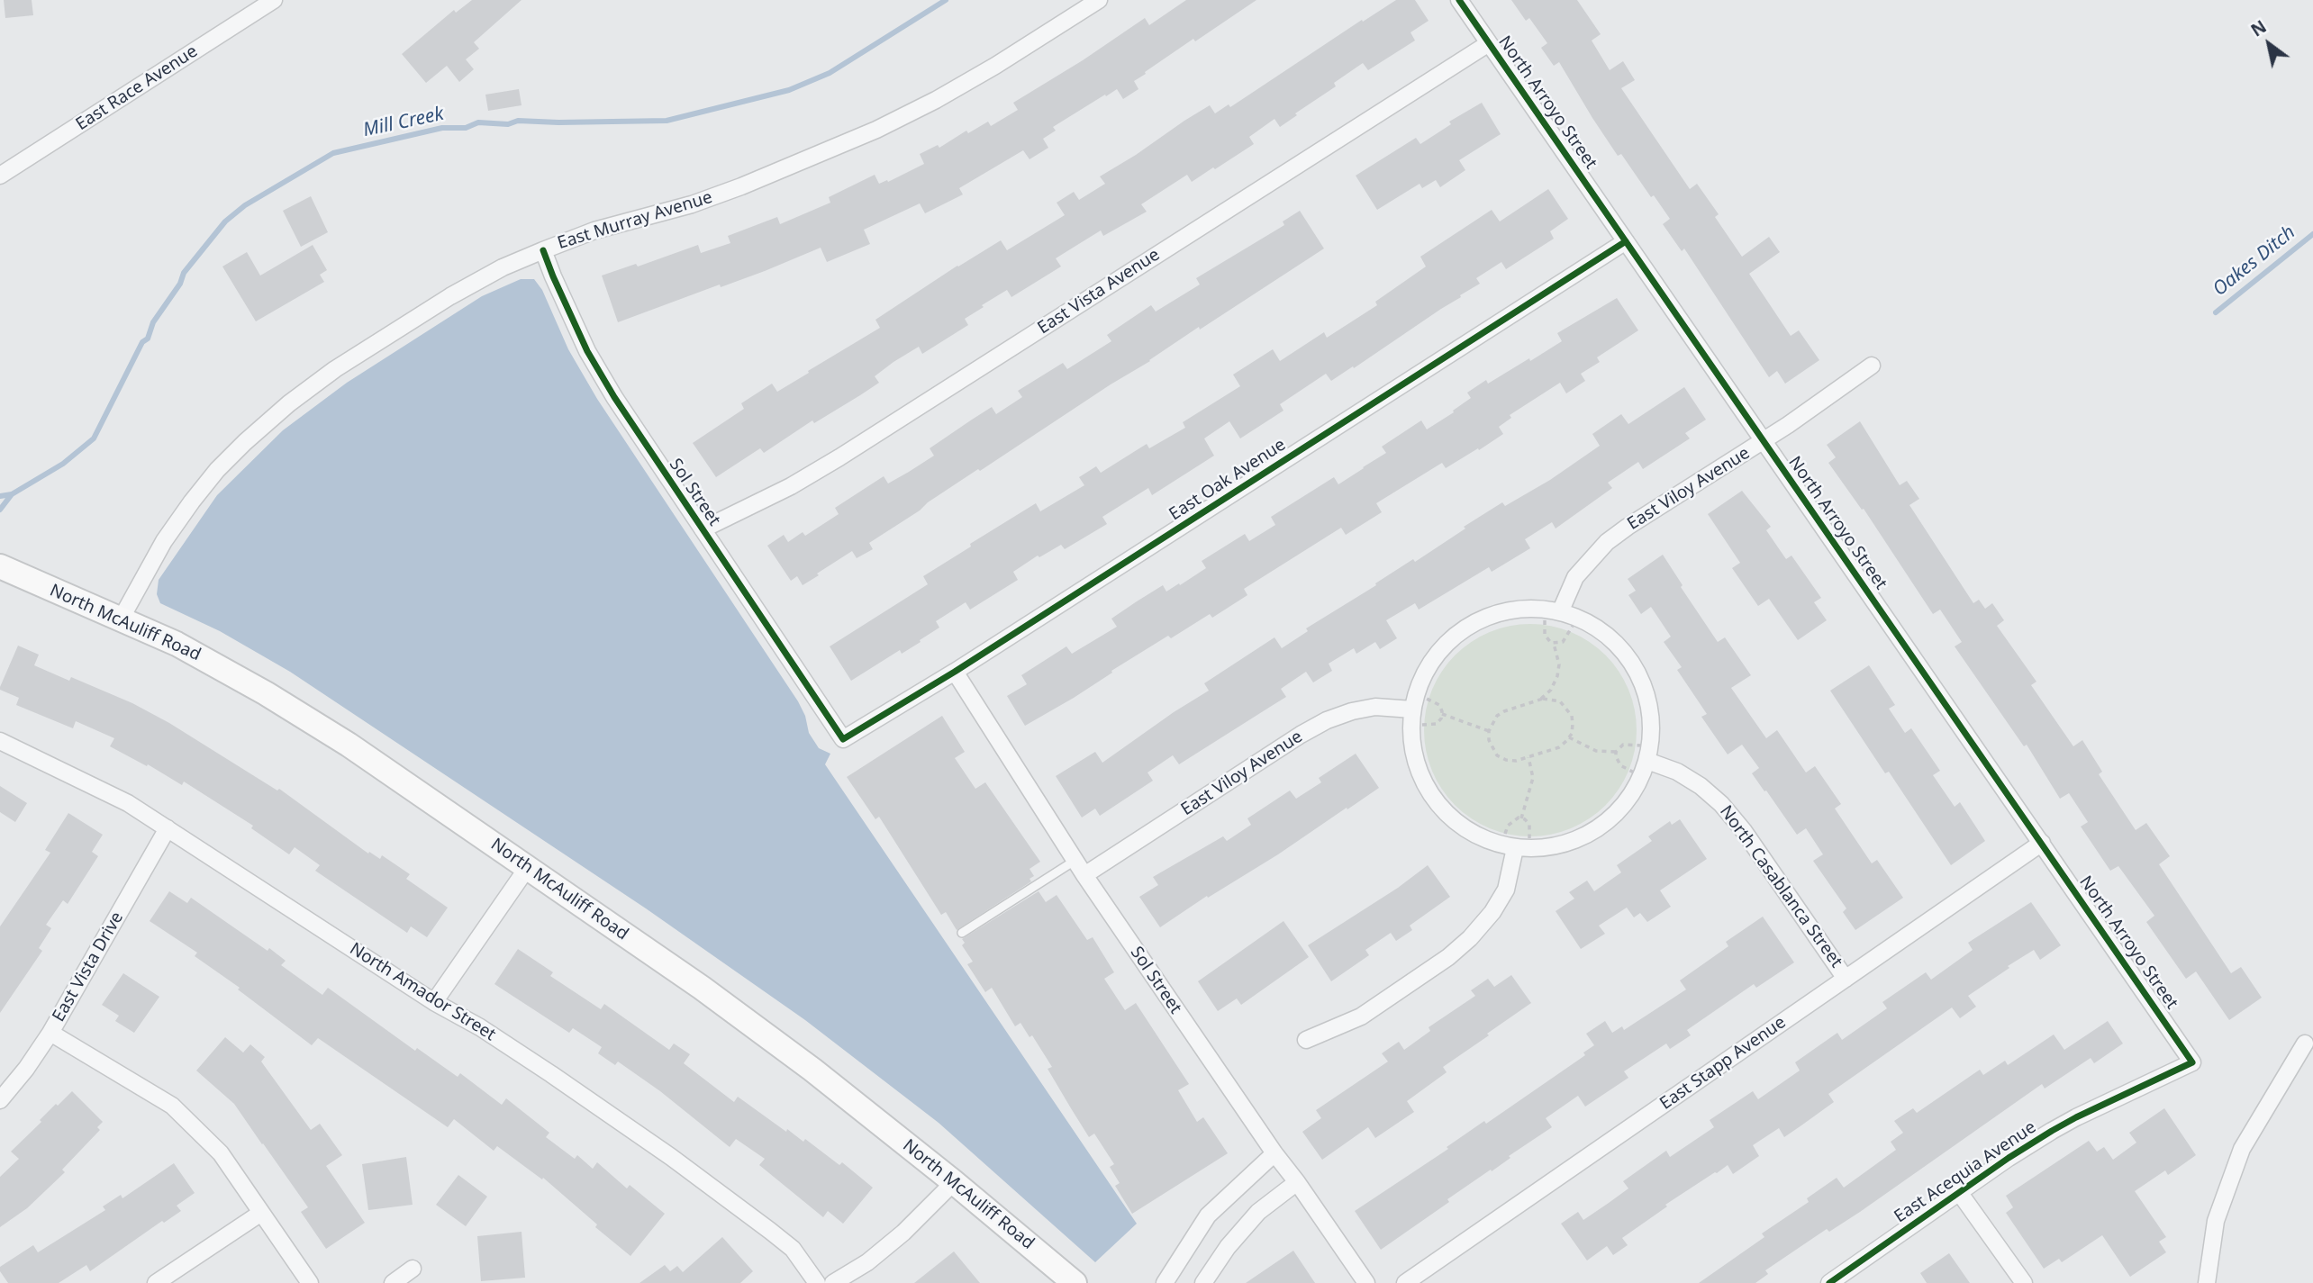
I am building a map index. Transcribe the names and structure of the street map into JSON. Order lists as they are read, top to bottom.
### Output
{
  "streets": {
    "street": [
      "East Race Avenue",
      "North Arroyo Street",
      "East Murray Avenue",
      "East Vista Avenue",
      "East Oak Avenue",
      "East Viloy Avenue",
      "Sol Street",
      "North McAuliff Road",
      "North Casablanca Street",
      "East Vista Drive",
      "North Amador Street",
      "East Stapp Avenue",
      "East Acequia Avenue"
    ]
  },
  "crossings": [
    ["North Arroyo Street", "East Vista Avenue"],
    ["North Arroyo Street", "East Oak Avenue"],
    ["North Arroyo Street", "East Viloy Avenue"],
    ["North Arroyo Street", "East Stapp Avenue"],
    ["North Arroyo Street", "East Acequia Avenue"],
    ["East Murray Avenue", "Sol Street"],
    ["East Murray Avenue", "North McAuliff Road"],
    ["East Vista Avenue", "Sol Street"],
    ["East Oak Avenue", "Sol Street"],
    ["East Viloy Avenue", "Sol Street"],
    ["North Casablanca Street", "East Stapp Avenue"],
    ["East Vista Drive", "North Amador Street"]
  ],
  "water": ["Mill Creek", "Oakes Ditch"],
  "north": "top left"
}
